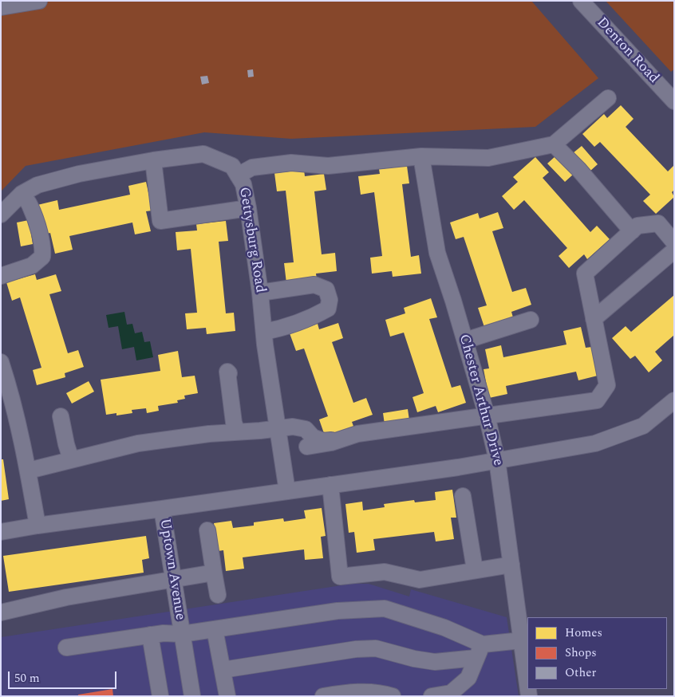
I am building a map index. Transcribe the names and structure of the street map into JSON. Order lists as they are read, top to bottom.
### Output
{
  "streets": {
    "street": [
      "Denton Road",
      "Gettysburg Road",
      "Chester Arthur Drive",
      "Uptown Avenue"
    ]
  },
  "legend": ["Homes", "Shops", "Other"],
  "scale_bar": "50 m"
}
